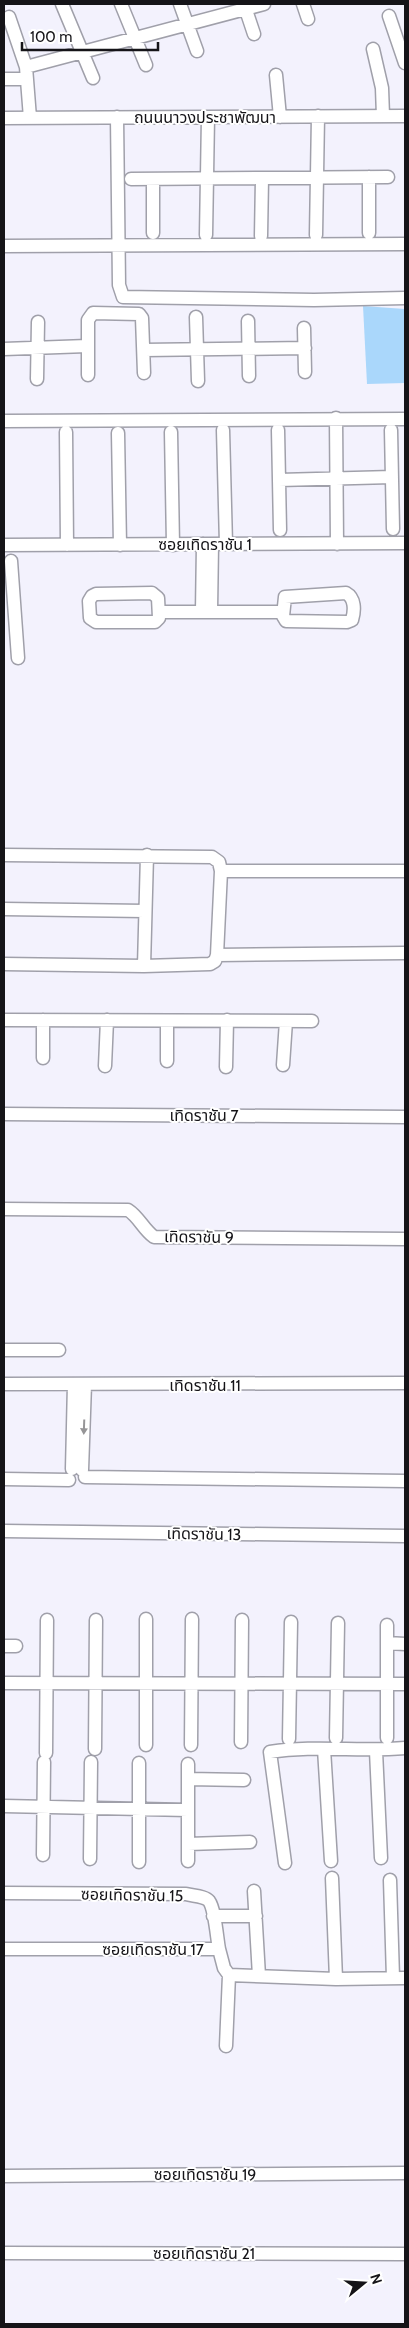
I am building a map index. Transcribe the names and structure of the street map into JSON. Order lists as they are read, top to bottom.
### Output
{
  "streets": {
    "street": [
      "ถนนนาวงประชาพัฒนา",
      "ซอยเทิดราชัน 1",
      "เทิดราชัน 7",
      "เทิดราชัน 9",
      "เทิดราชัน 11",
      "เทิดราชัน 13",
      "ซอยเทิดราชัน 15",
      "ซอยเทิดราชัน 17",
      "ซอยเทิดราชัน 19",
      "ซอยเทิดราชัน 21"
    ]
  },
  "crossings": [
    ["ซอยเทิดราชัน 15", "ซอยเทิดราชัน 17"]
  ],
  "scale_bar": "100 m",
  "north": "right"
}
